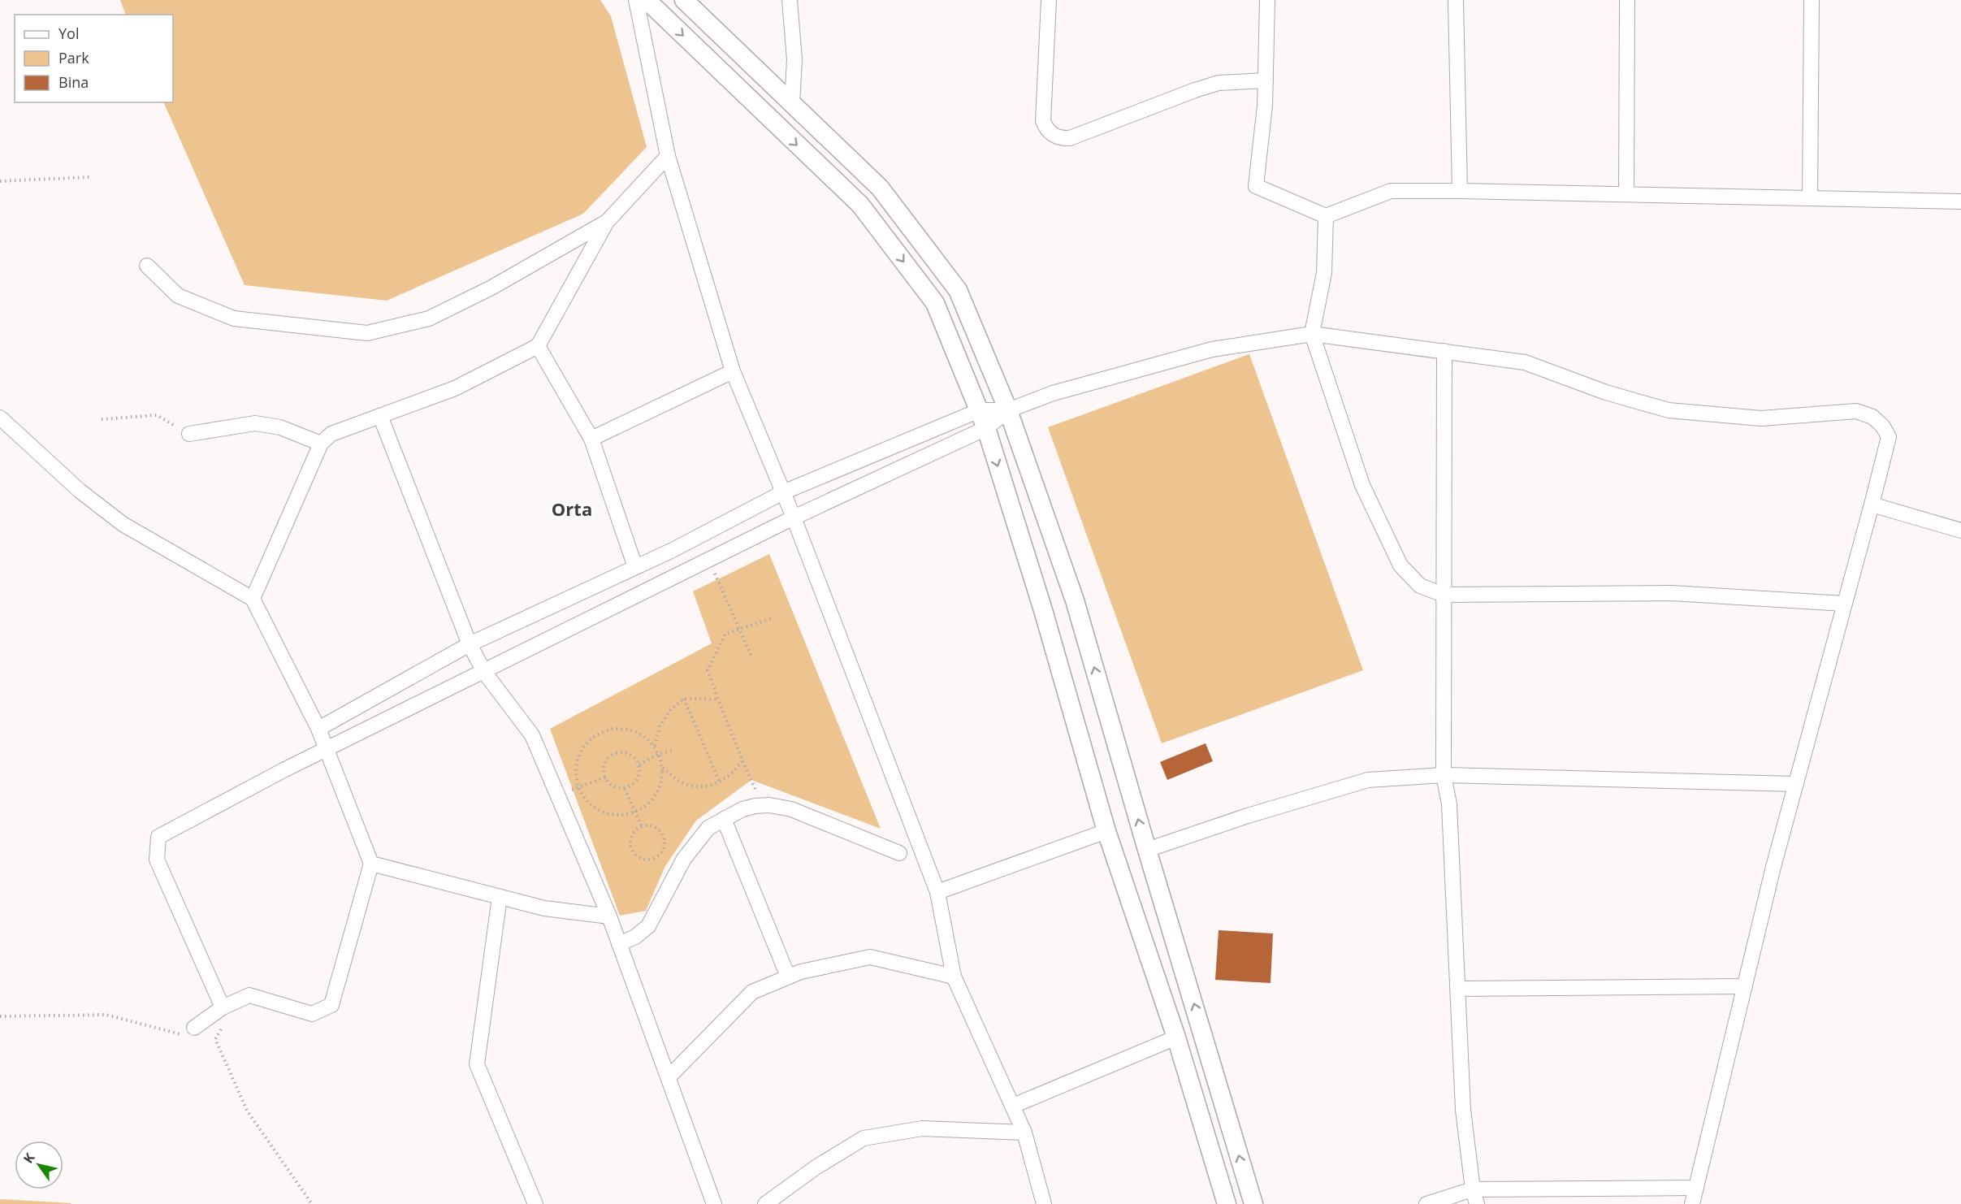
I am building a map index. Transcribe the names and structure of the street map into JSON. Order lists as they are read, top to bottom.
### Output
{
  "districts": ["Orta"],
  "legend": ["Yol", "Park", "Bina"],
  "north": "top left"
}
